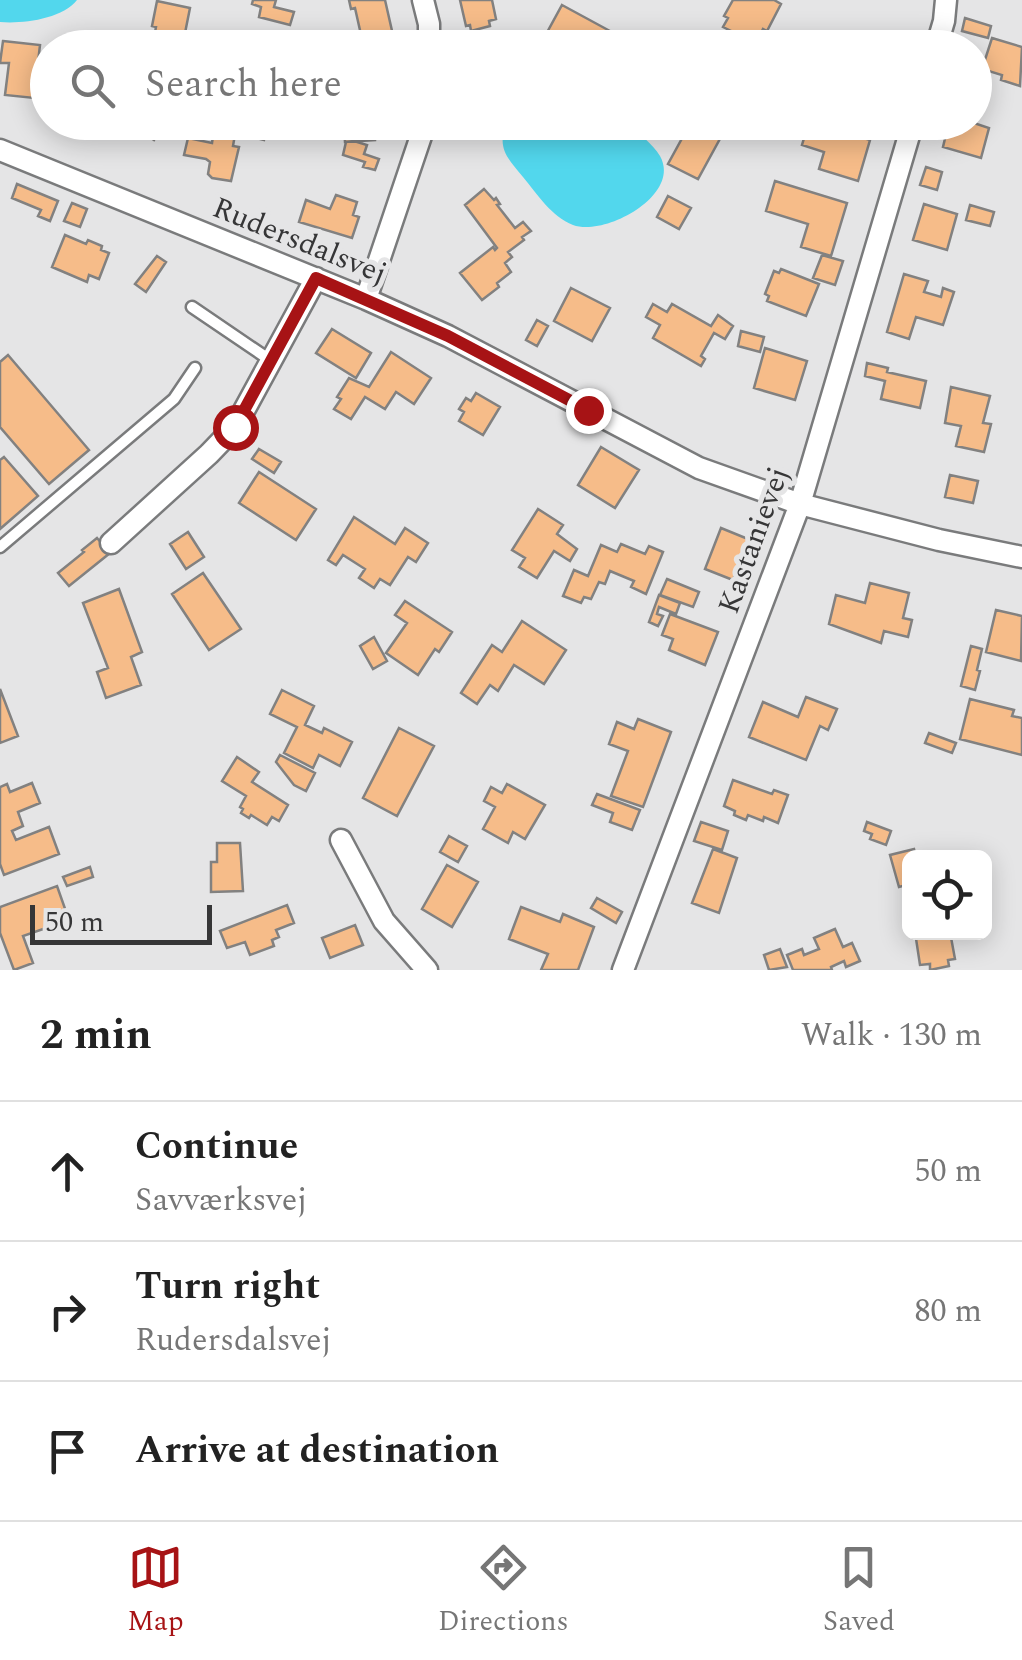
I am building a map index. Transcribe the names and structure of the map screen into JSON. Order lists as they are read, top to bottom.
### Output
{
  "streets": {
    "street": ["Rudersdalsvej", "Kastanievej"]
  },
  "crossings": [
    ["Rudersdalsvej", "Kastanievej"]
  ],
  "scale_bar": "50 m",
  "page": {
    "search": "Search here",
    "scale": "50 m",
    "heading": ["2 min", "Walk · 130 m"],
    "list": [
      ["Continue", "Savværksvej", "50 m"],
      ["Turn right", "Rudersdalsvej", "80 m"],
      "Arrive at destination"
    ],
    "nav": ["Map", "Directions", "Saved"]
  }
}
